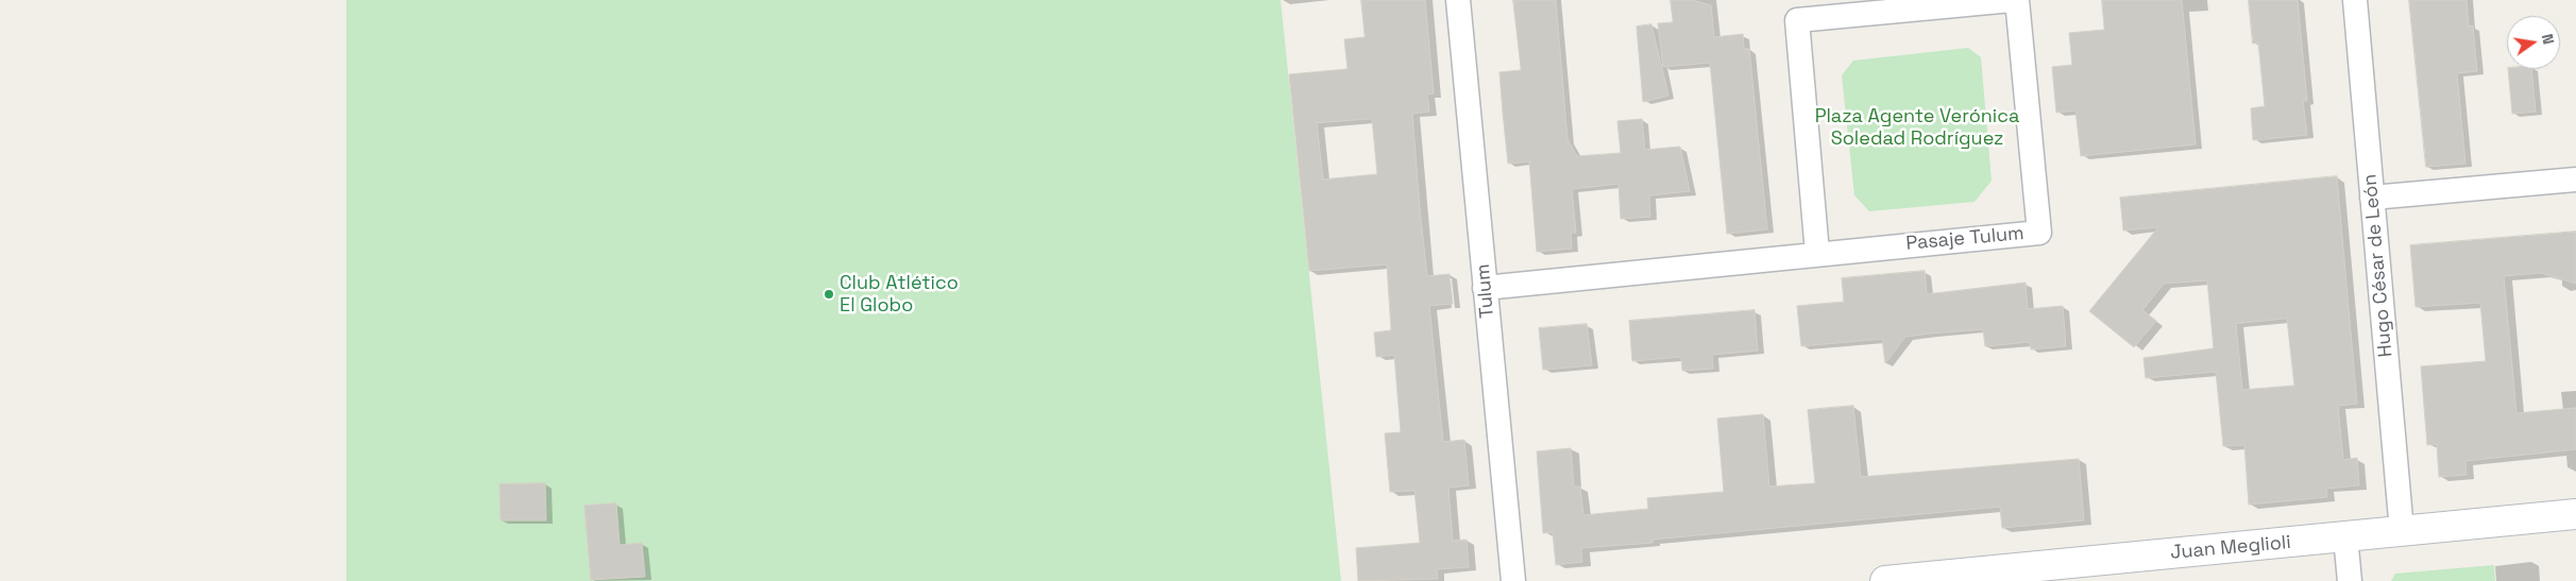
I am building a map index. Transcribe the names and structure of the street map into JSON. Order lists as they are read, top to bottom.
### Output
{
  "streets": {
    "main road": ["Juan Meglioli"],
    "street": ["Pasaje Tulum", "Hugo César de León", "Tulum"]
  },
  "crossings": [
    ["Pasaje Tulum", "Tulum"],
    ["Hugo César de León", "Juan Meglioli"]
  ],
  "parks": ["Plaza Agente Verónica Soledad Rodríguez"],
  "places": ["Club Atlético El Globo"],
  "north": "right"
}
